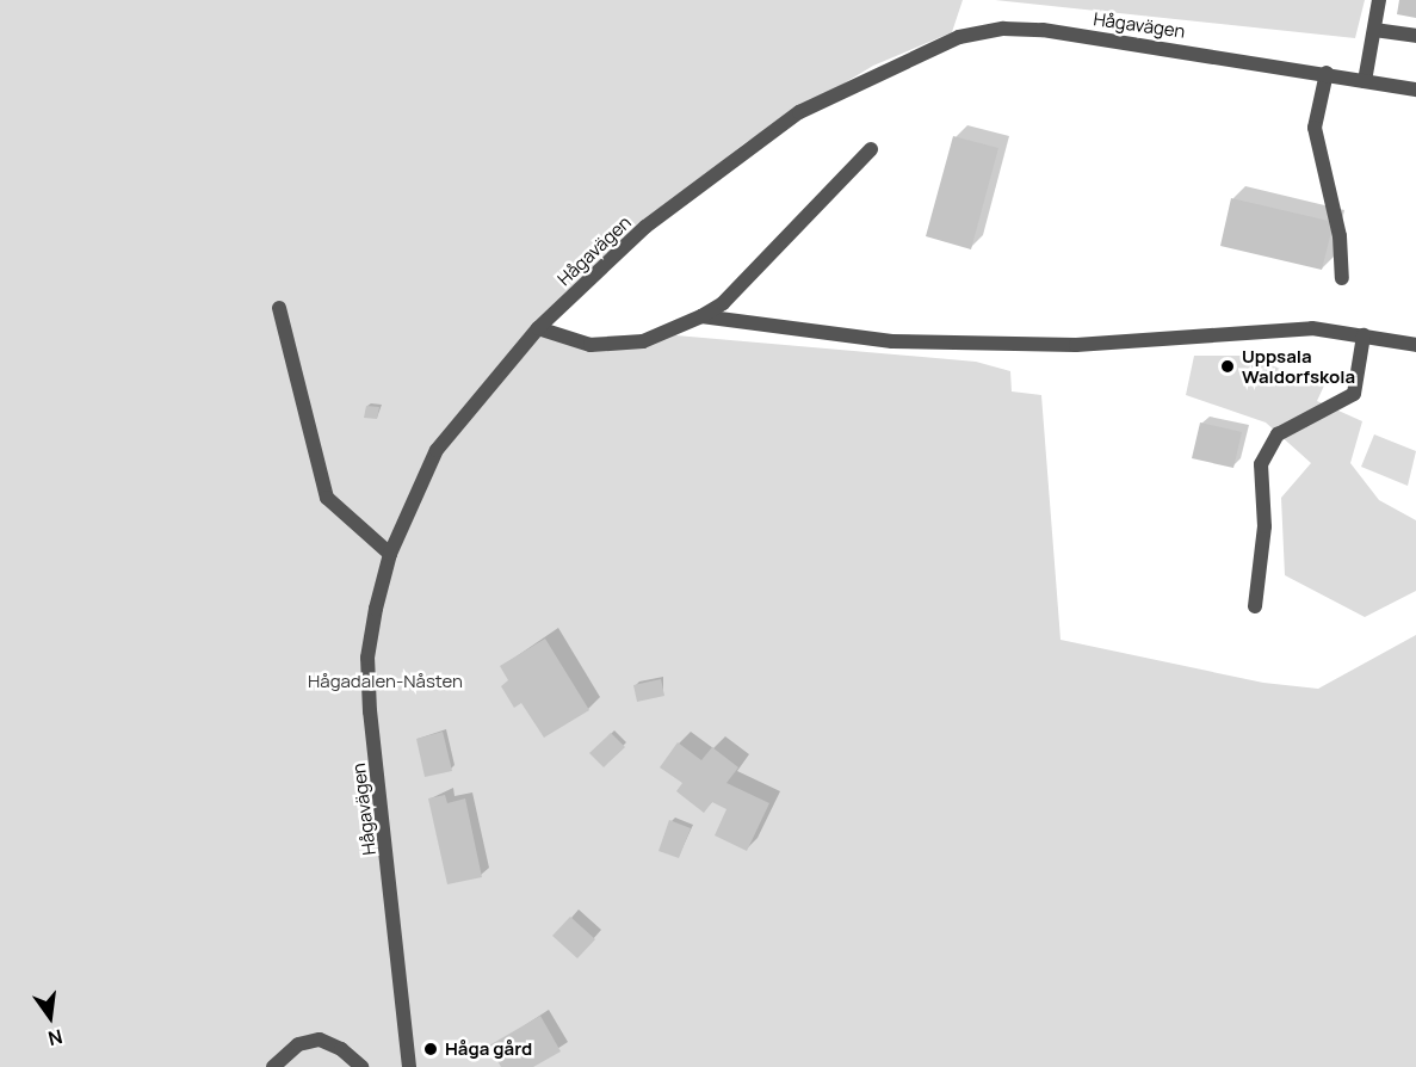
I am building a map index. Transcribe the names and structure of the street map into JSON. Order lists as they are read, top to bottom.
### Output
{
  "streets": {
    "street": ["Hågavägen"]
  },
  "parks": ["Hågadalen-Nåsten"],
  "places": ["Uppsala Waldorfskola", "Håga gård"],
  "north": "bottom"
}
